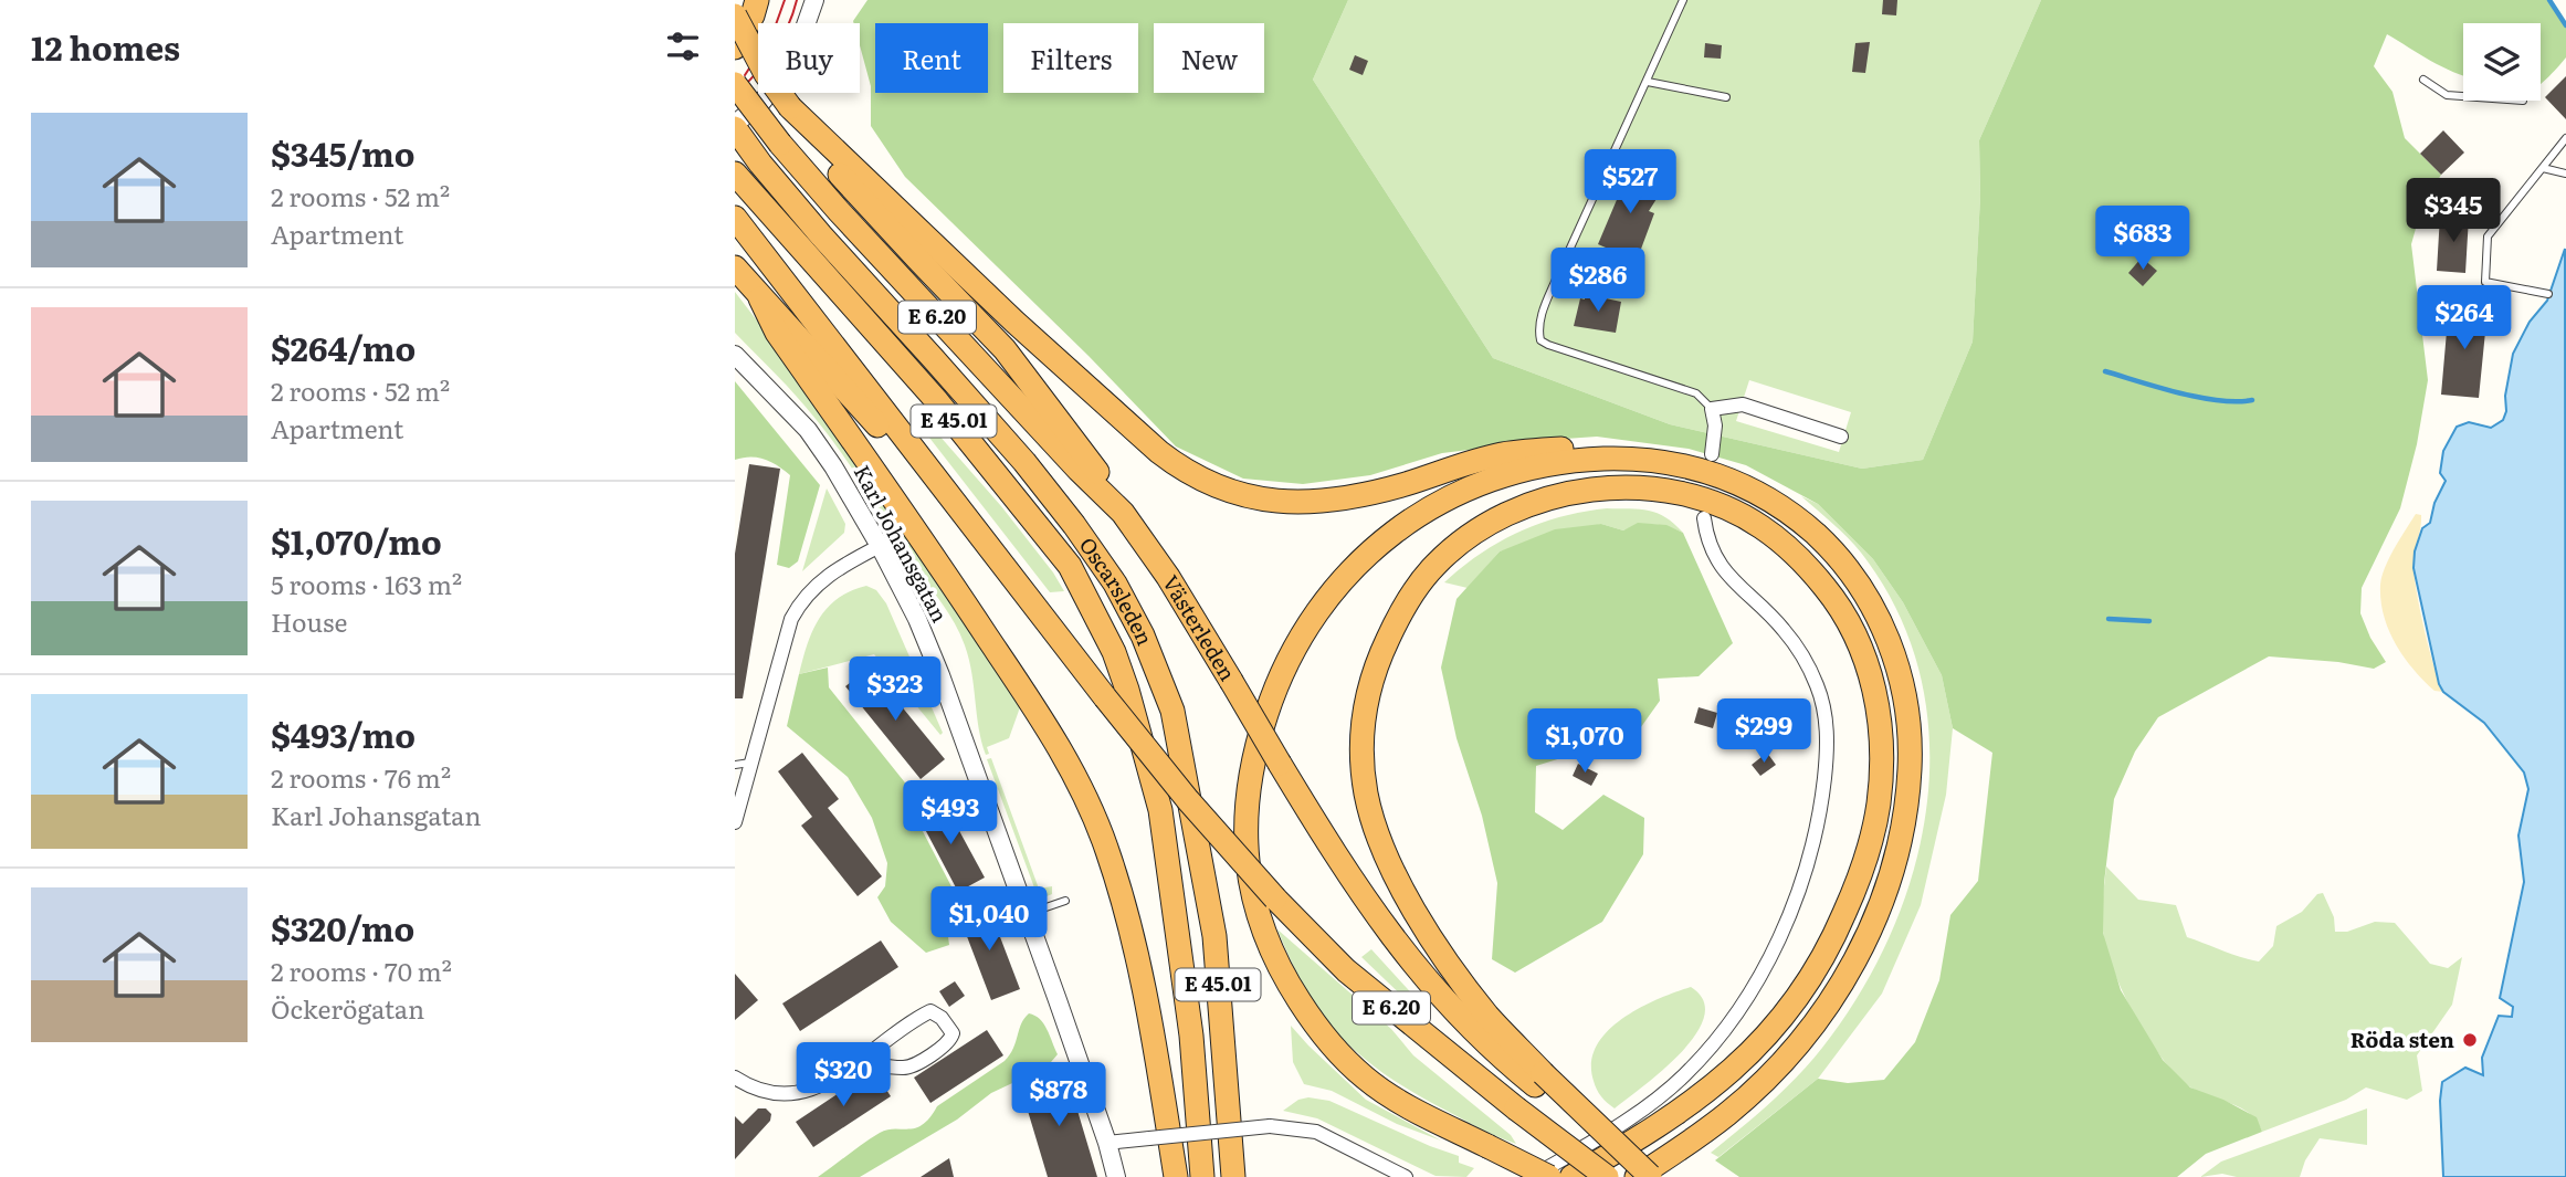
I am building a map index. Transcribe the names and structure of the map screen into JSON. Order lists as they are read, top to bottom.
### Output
{
  "streets": {
    "highway": [
      "E 6.20",
      "E 45.01",
      "Oscarsleden",
      "Västerleden"
    ],
    "street": ["Karl Johansgatan"]
  },
  "places": ["Röda sten"],
  "page": {
    "heading": "12 homes",
    "chip": [
      "Buy",
      "Rent",
      "Filters",
      "New"
    ],
    "list": [
      {
        "name": "$345/mo",
        "note": "2 rooms · 52 m² · Apartment"
      },
      {
        "name": "$264/mo",
        "note": "2 rooms · 52 m² · Apartment"
      },
      {
        "name": "$1,070/mo",
        "note": "5 rooms · 163 m² · House"
      },
      {
        "name": "$493/mo",
        "note": "2 rooms · 76 m² · Karl Johansgatan"
      },
      {
        "name": "$320/mo",
        "note": "2 rooms · 70 m² · Öckerögatan"
      }
    ],
    "price": [
      "$527",
      "$345",
      "$683",
      "$286",
      "$264",
      "$323",
      "$299",
      "$1,070",
      "$493",
      "$1,040",
      "$320",
      "$878"
    ]
  }
}
